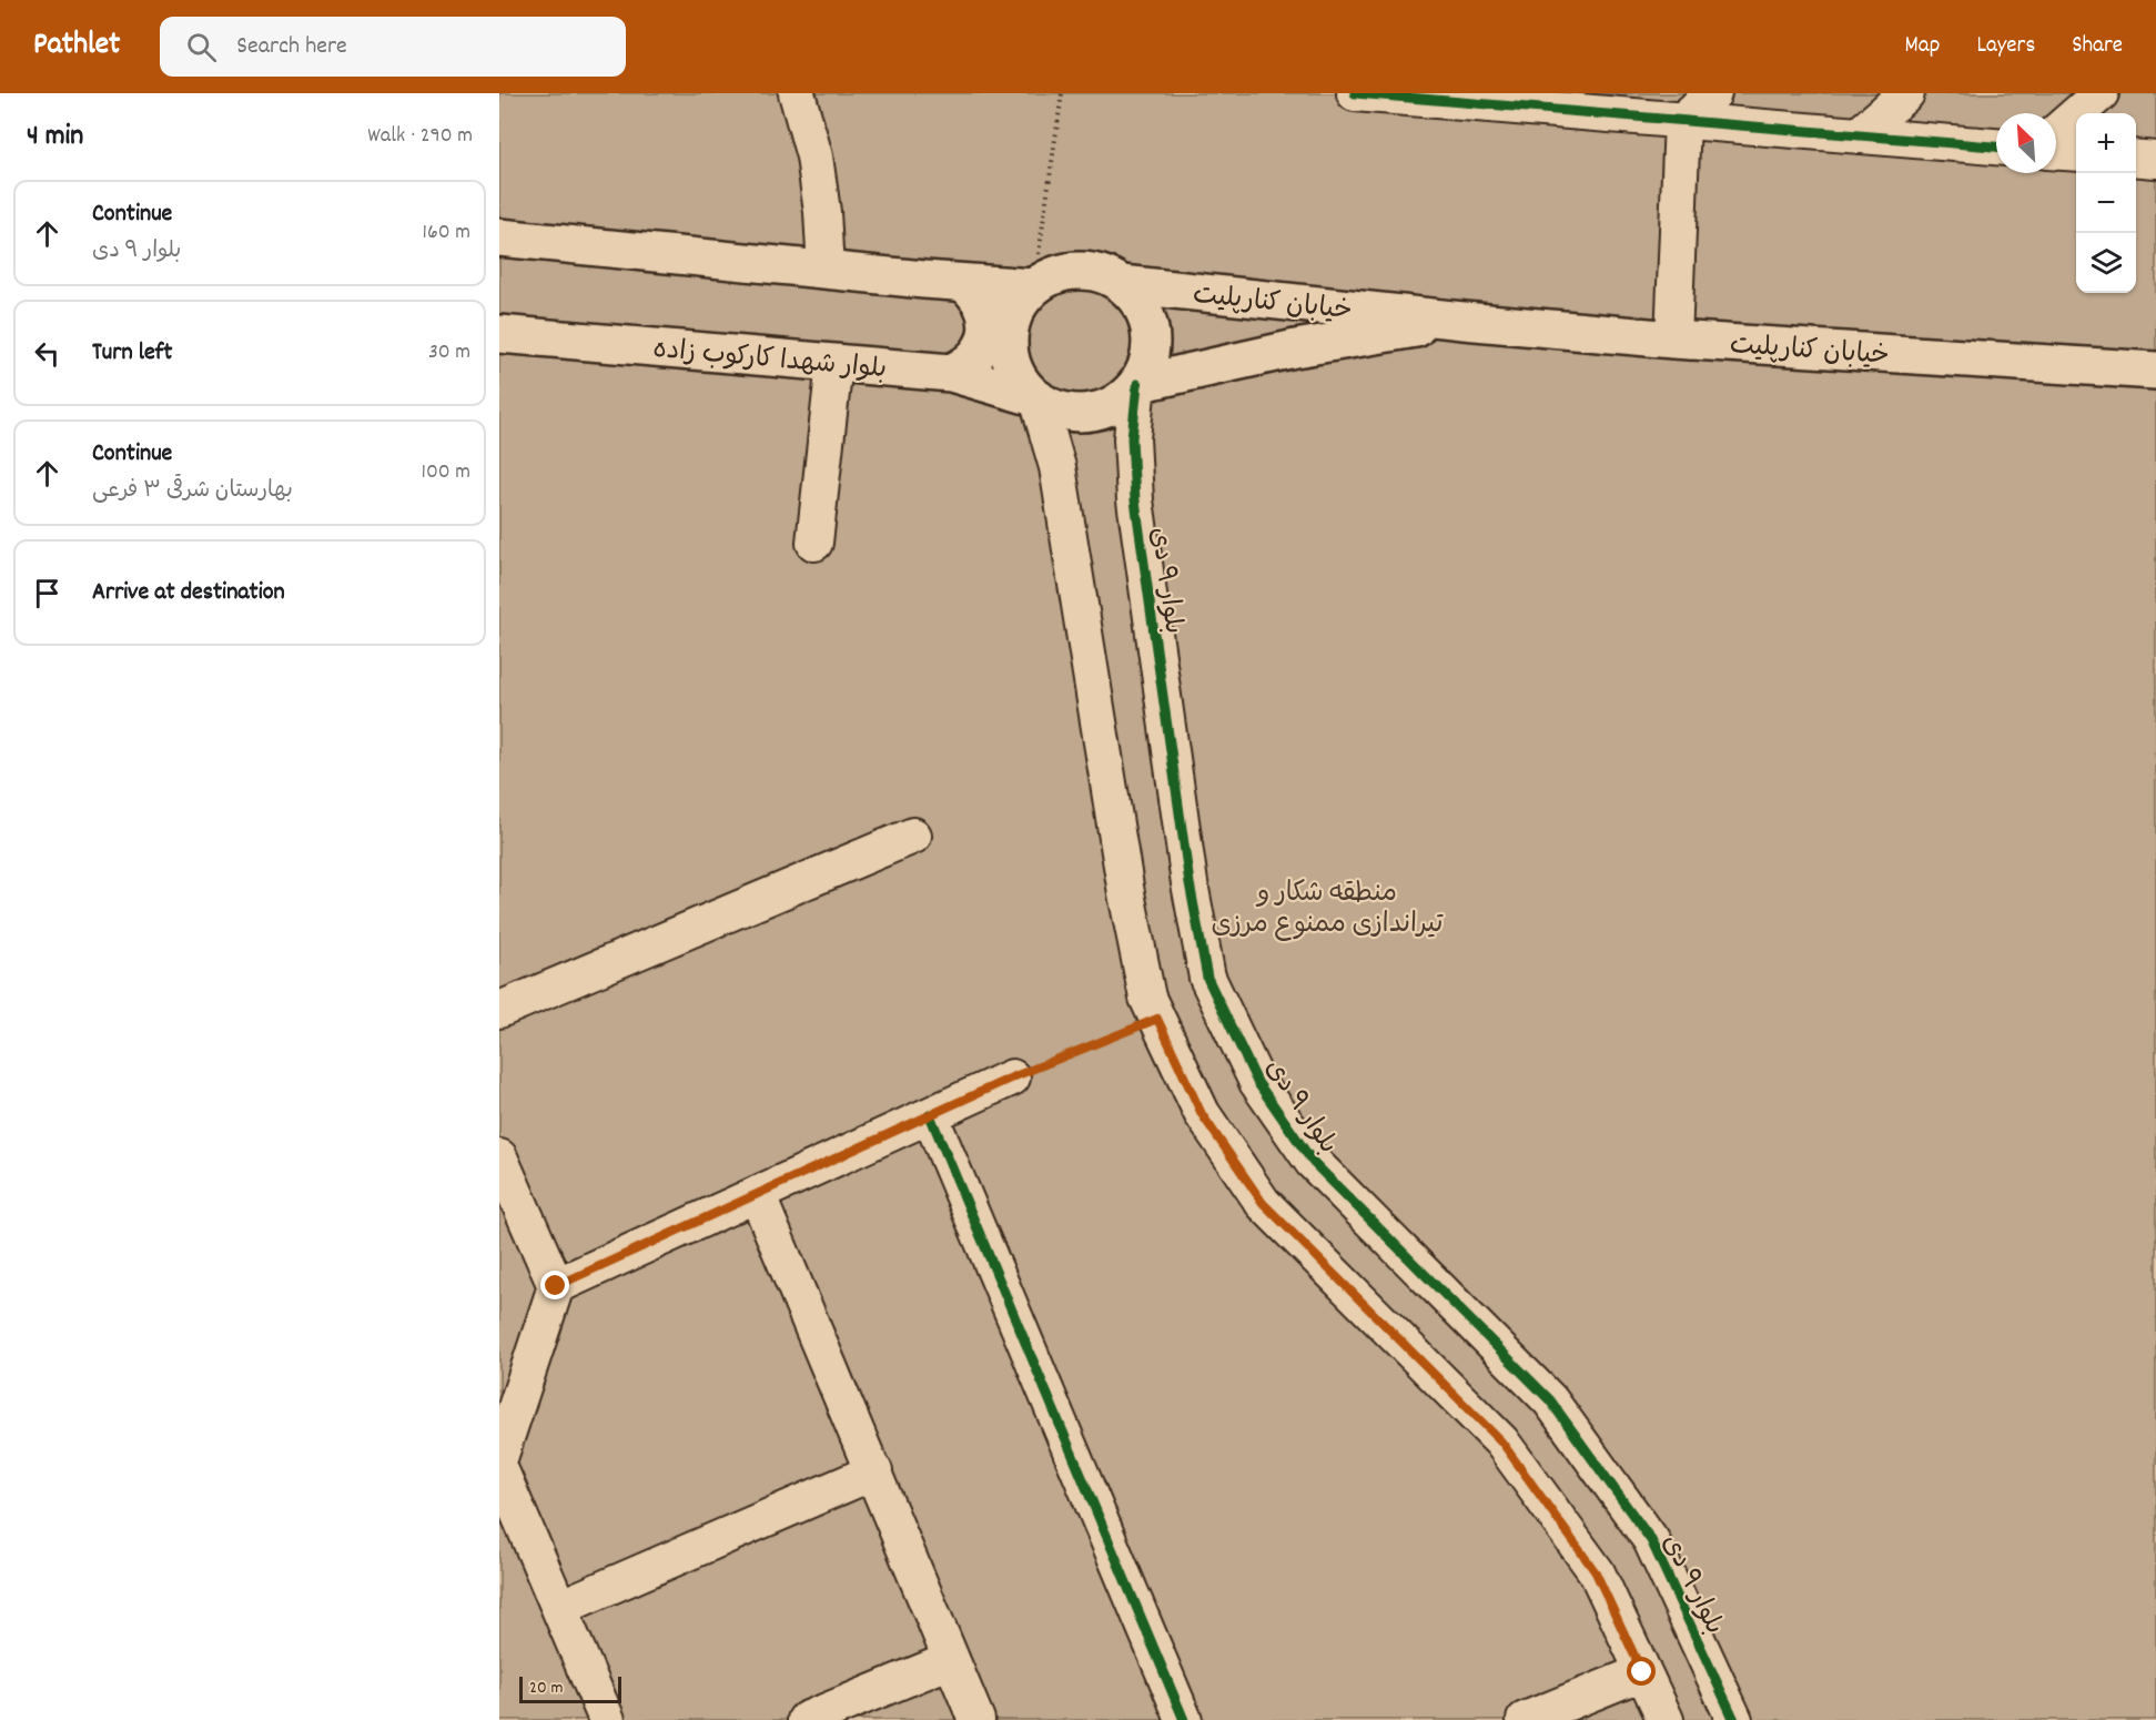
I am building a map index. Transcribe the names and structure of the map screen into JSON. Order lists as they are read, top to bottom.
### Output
{
  "streets": {
    "main road": ["خیابان کنارپلیت", "بلوار شهدا کارکوب زاده"],
    "street": ["بلوار ۹ دی"]
  },
  "crossings": [
    ["خیابان کنارپلیت", "بلوار شهدا کارکوب زاده"],
    ["خیابان کنارپلیت", "بلوار ۹ دی"],
    ["بلوار شهدا کارکوب زاده", "بلوار ۹ دی"]
  ],
  "parks": ["منطقه شکار و تیراندازی ممنوع مرزی"],
  "scale_bar": "20 m",
  "north": "top left",
  "page": {
    "header": "Pathlet",
    "search": "Search here",
    "nav": ["Map", "Layers", "Share"],
    "heading": ["4 min", "Walk · 290 m"],
    "map_buttons": ["+", "−"],
    "list": [
      ["Continue", "بلوار ۹ دی", "160 m"],
      ["Turn left", "30 m"],
      ["Continue", "بهارستان شرقی ۳ فرعی", "100 m"],
      "Arrive at destination"
    ],
    "scale": "20 m"
  }
}
